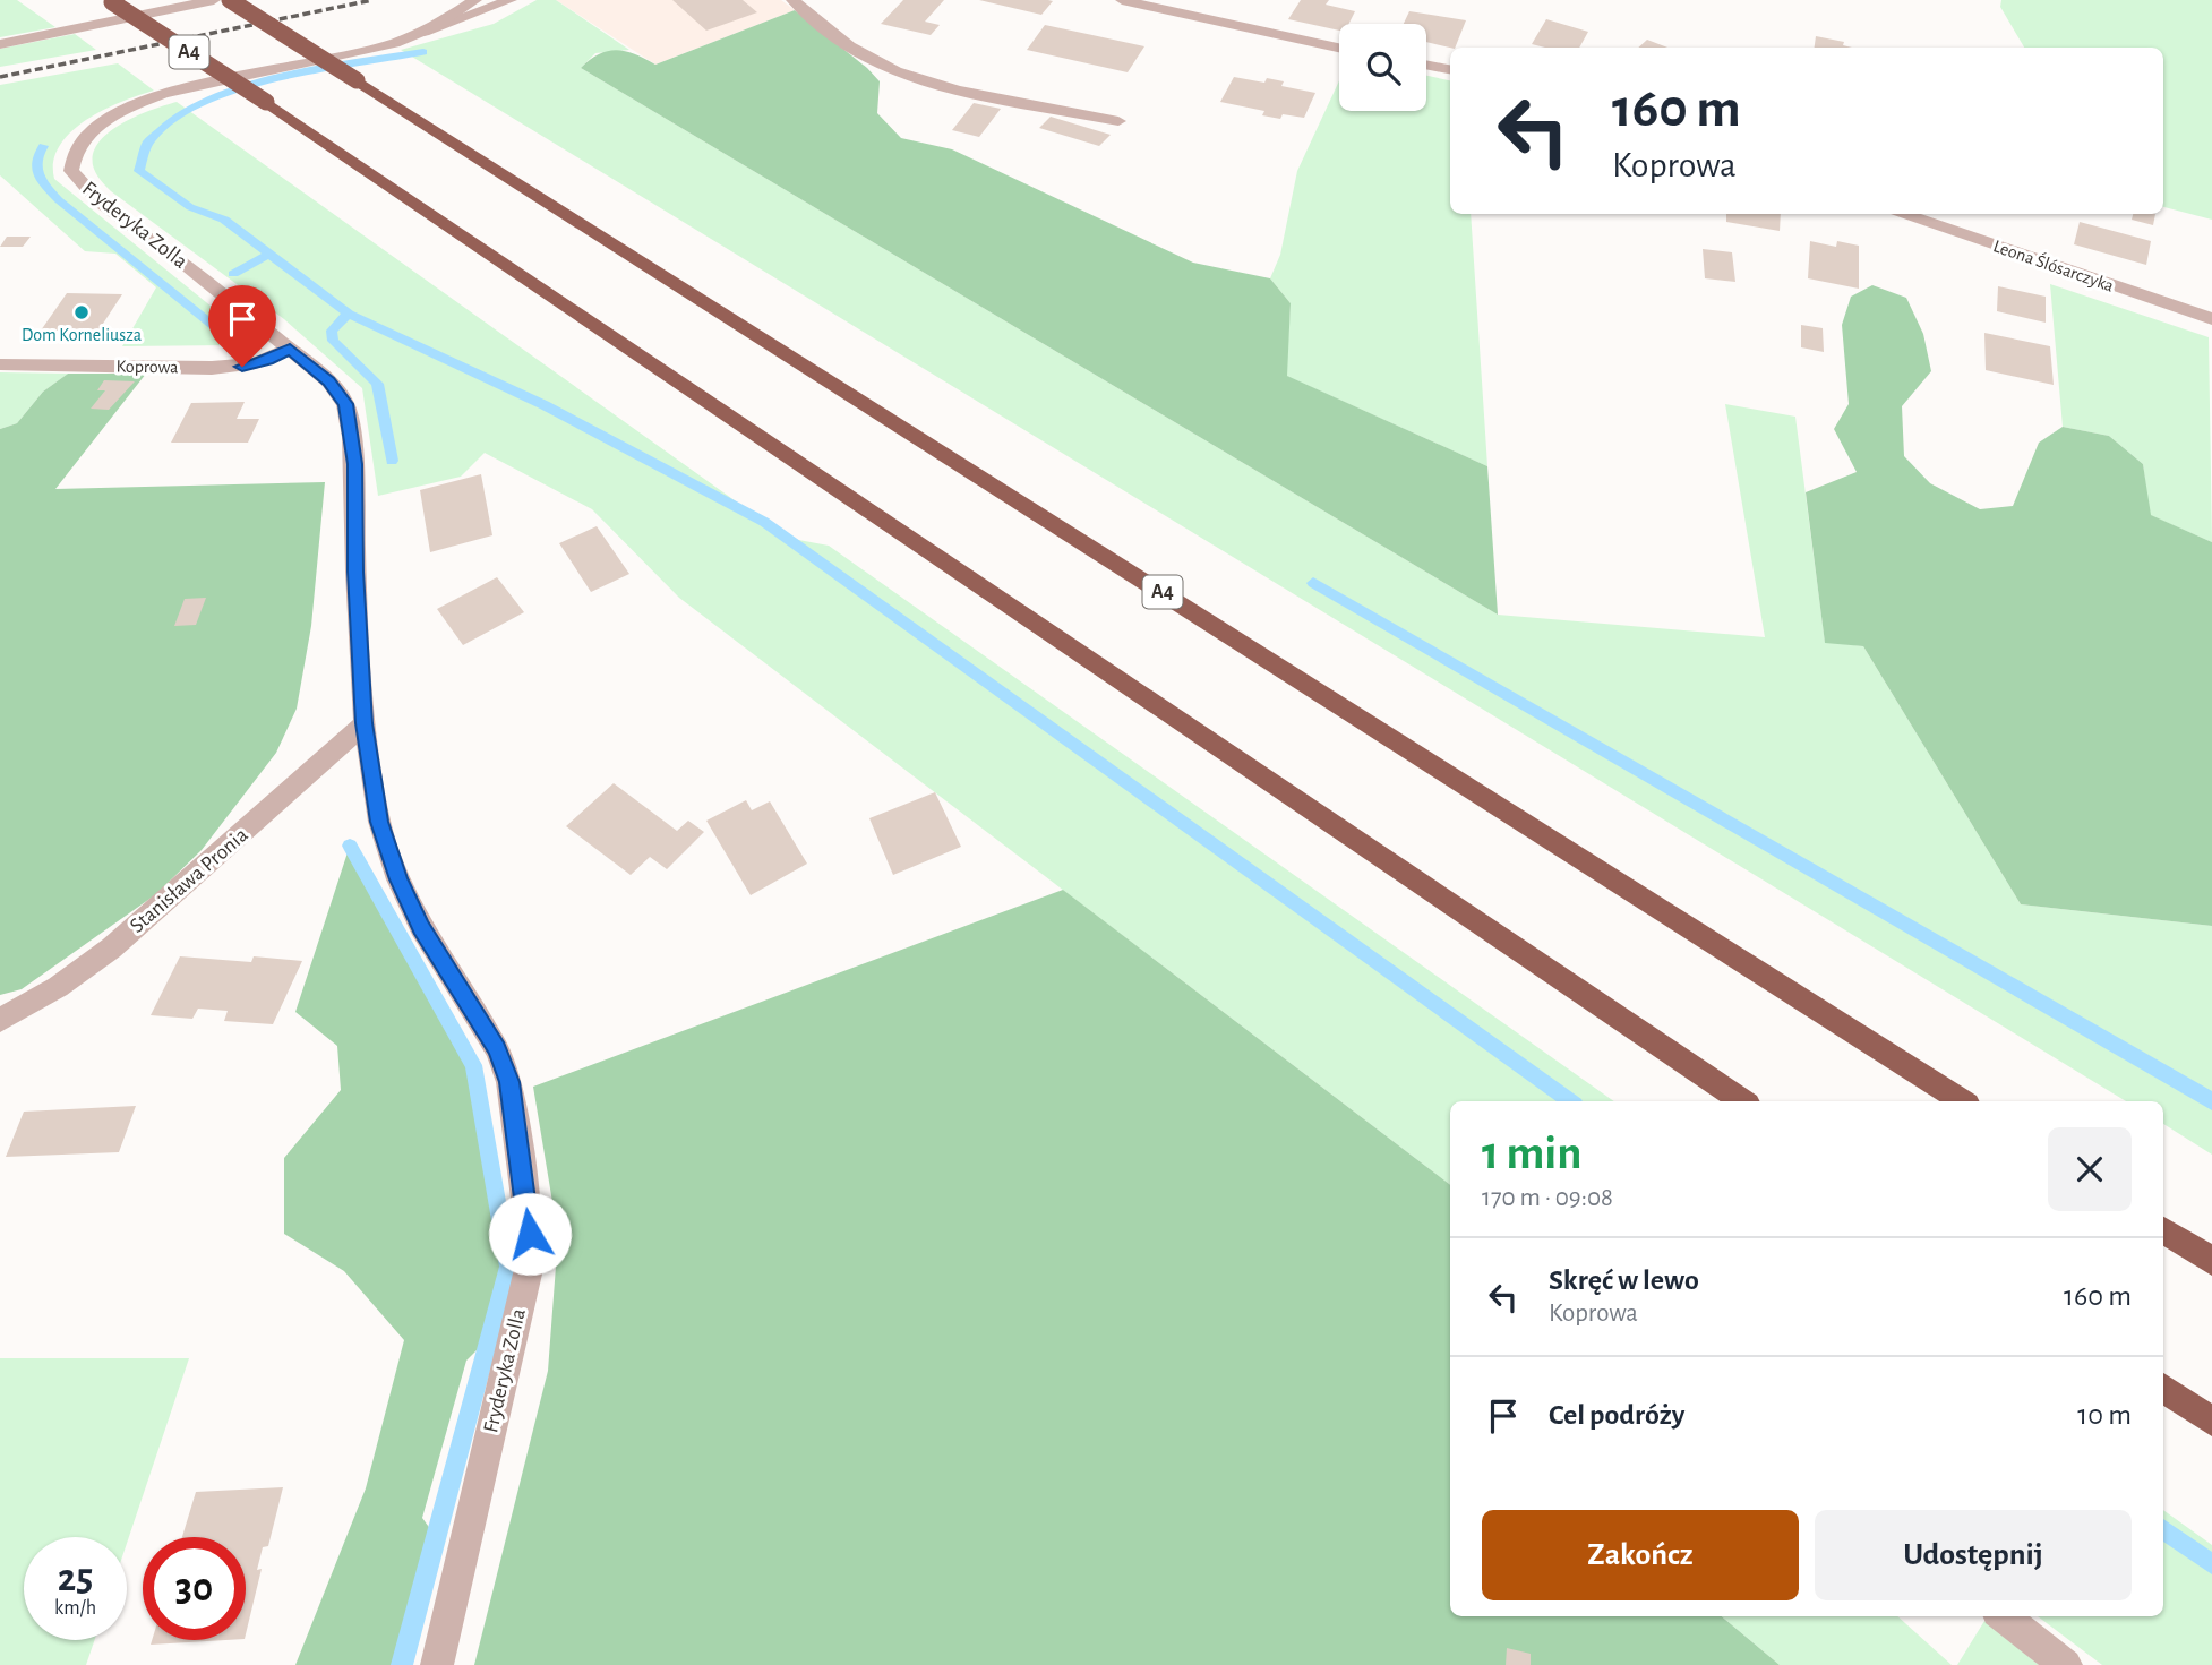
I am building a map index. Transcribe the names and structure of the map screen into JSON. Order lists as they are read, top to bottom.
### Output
{
  "streets": {
    "highway": ["A4"],
    "street": [
      "Fryderyka Zolla",
      "Leona Ślósarczyka",
      "Koprowa",
      "Stanisława Pronia"
    ]
  },
  "crossings": [
    ["Fryderyka Zolla", "Koprowa"],
    ["Fryderyka Zolla", "Stanisława Pronia"]
  ],
  "places": ["Dom Korneliusza"],
  "page": {
    "turn": ["160 m", "Koprowa"],
    "heading": ["1 min", "170 m · 09:08"],
    "list": [
      {
        "name": "Skręć w lewo",
        "note": "Koprowa",
        "value": "160 m"
      },
      {
        "name": "Cel podróży",
        "value": "10 m"
      }
    ],
    "buttons": ["Zakończ", "Udostępnij"],
    "speed": "25 km/h",
    "limit": "30"
  }
}
